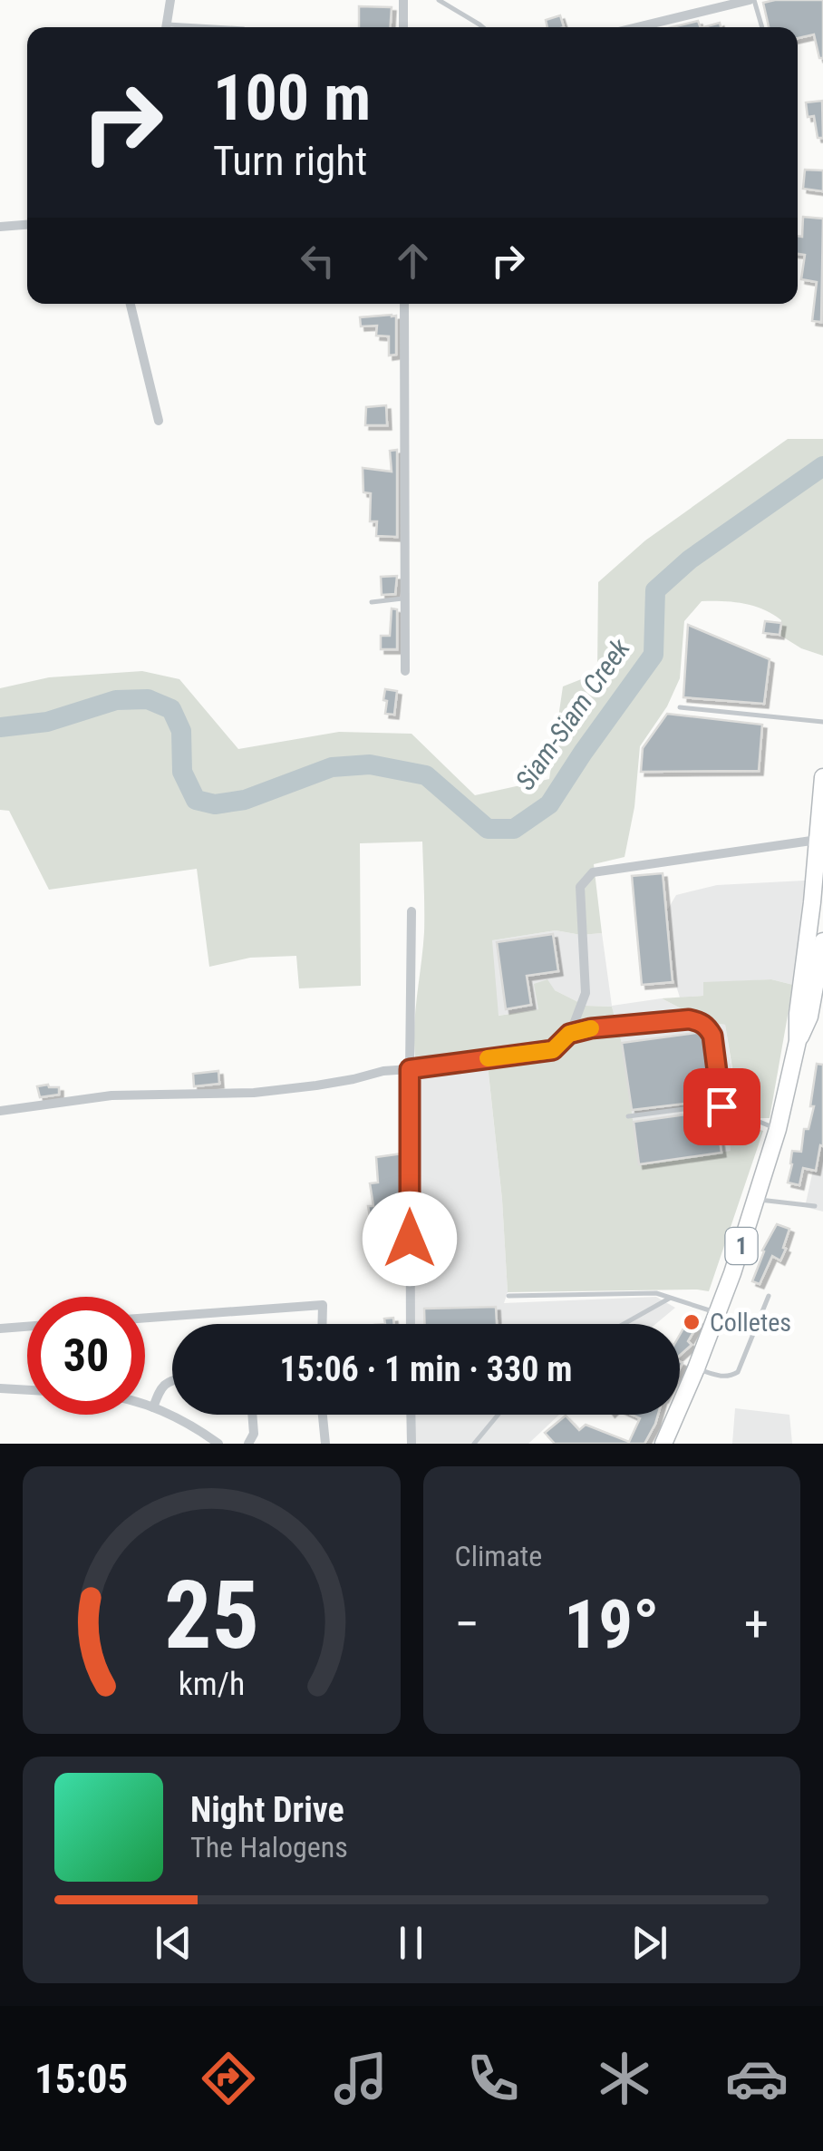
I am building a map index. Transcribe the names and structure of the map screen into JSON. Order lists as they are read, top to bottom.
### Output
{
  "streets": {
    "highway": ["1"]
  },
  "water": ["Siam-Siam Creek"],
  "places": ["Colletes"],
  "page": {
    "turn": ["100 m", "Turn right"],
    "limit": "30",
    "trip": "15:06 · 1 min · 330 m",
    "tile": "Climate",
    "heat": ["−", "19°", "+"],
    "song": ["Night Drive", "The Halogens"],
    "tabs": "15:05",
    "gauge": ["25", "km/h"]
  }
}
